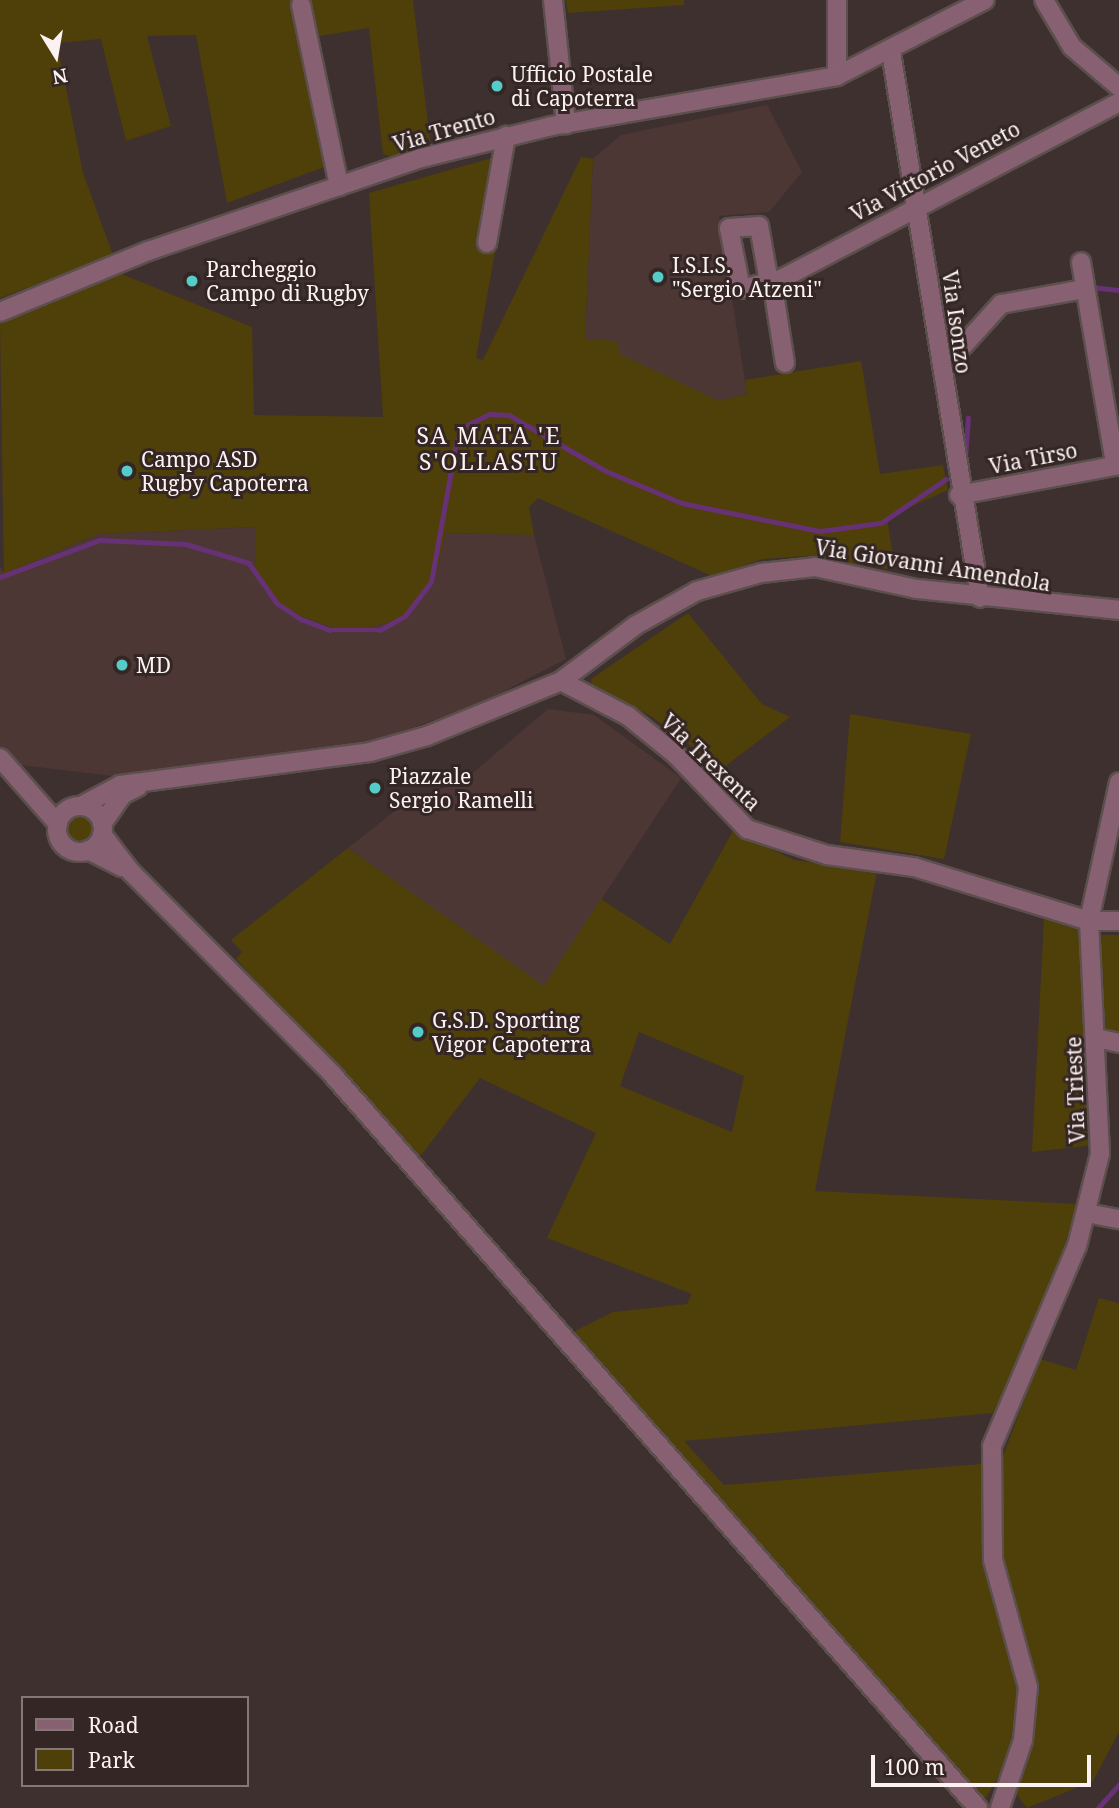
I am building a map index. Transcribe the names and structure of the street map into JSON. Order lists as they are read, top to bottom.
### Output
{
  "streets": {
    "street": [
      "Via Trento",
      "Via Vittorio Veneto",
      "Via Isonzo",
      "Via Tirso",
      "Via Giovanni Amendola",
      "Via Trexenta",
      "Via Trieste"
    ]
  },
  "crossings": [
    ["Via Trento", "Via Isonzo"],
    ["Via Vittorio Veneto", "Via Isonzo"],
    ["Via Isonzo", "Via Tirso"],
    ["Via Isonzo", "Via Giovanni Amendola"],
    ["Via Giovanni Amendola", "Via Trexenta"],
    ["Via Trexenta", "Via Trieste"]
  ],
  "districts": ["SA MATA 'E S'OLLASTU"],
  "places": [
    "Ufficio Postale di Capoterra",
    "I.S.I.S. \"Sergio Atzeni\"",
    "Parcheggio Campo di Rugby",
    "Campo ASD Rugby Capoterra",
    "MD",
    "Piazzale Sergio Ramelli",
    "G.S.D. Sporting Vigor Capoterra"
  ],
  "legend": ["Road", "Park"],
  "scale_bar": "100 m",
  "north": "bottom"
}
